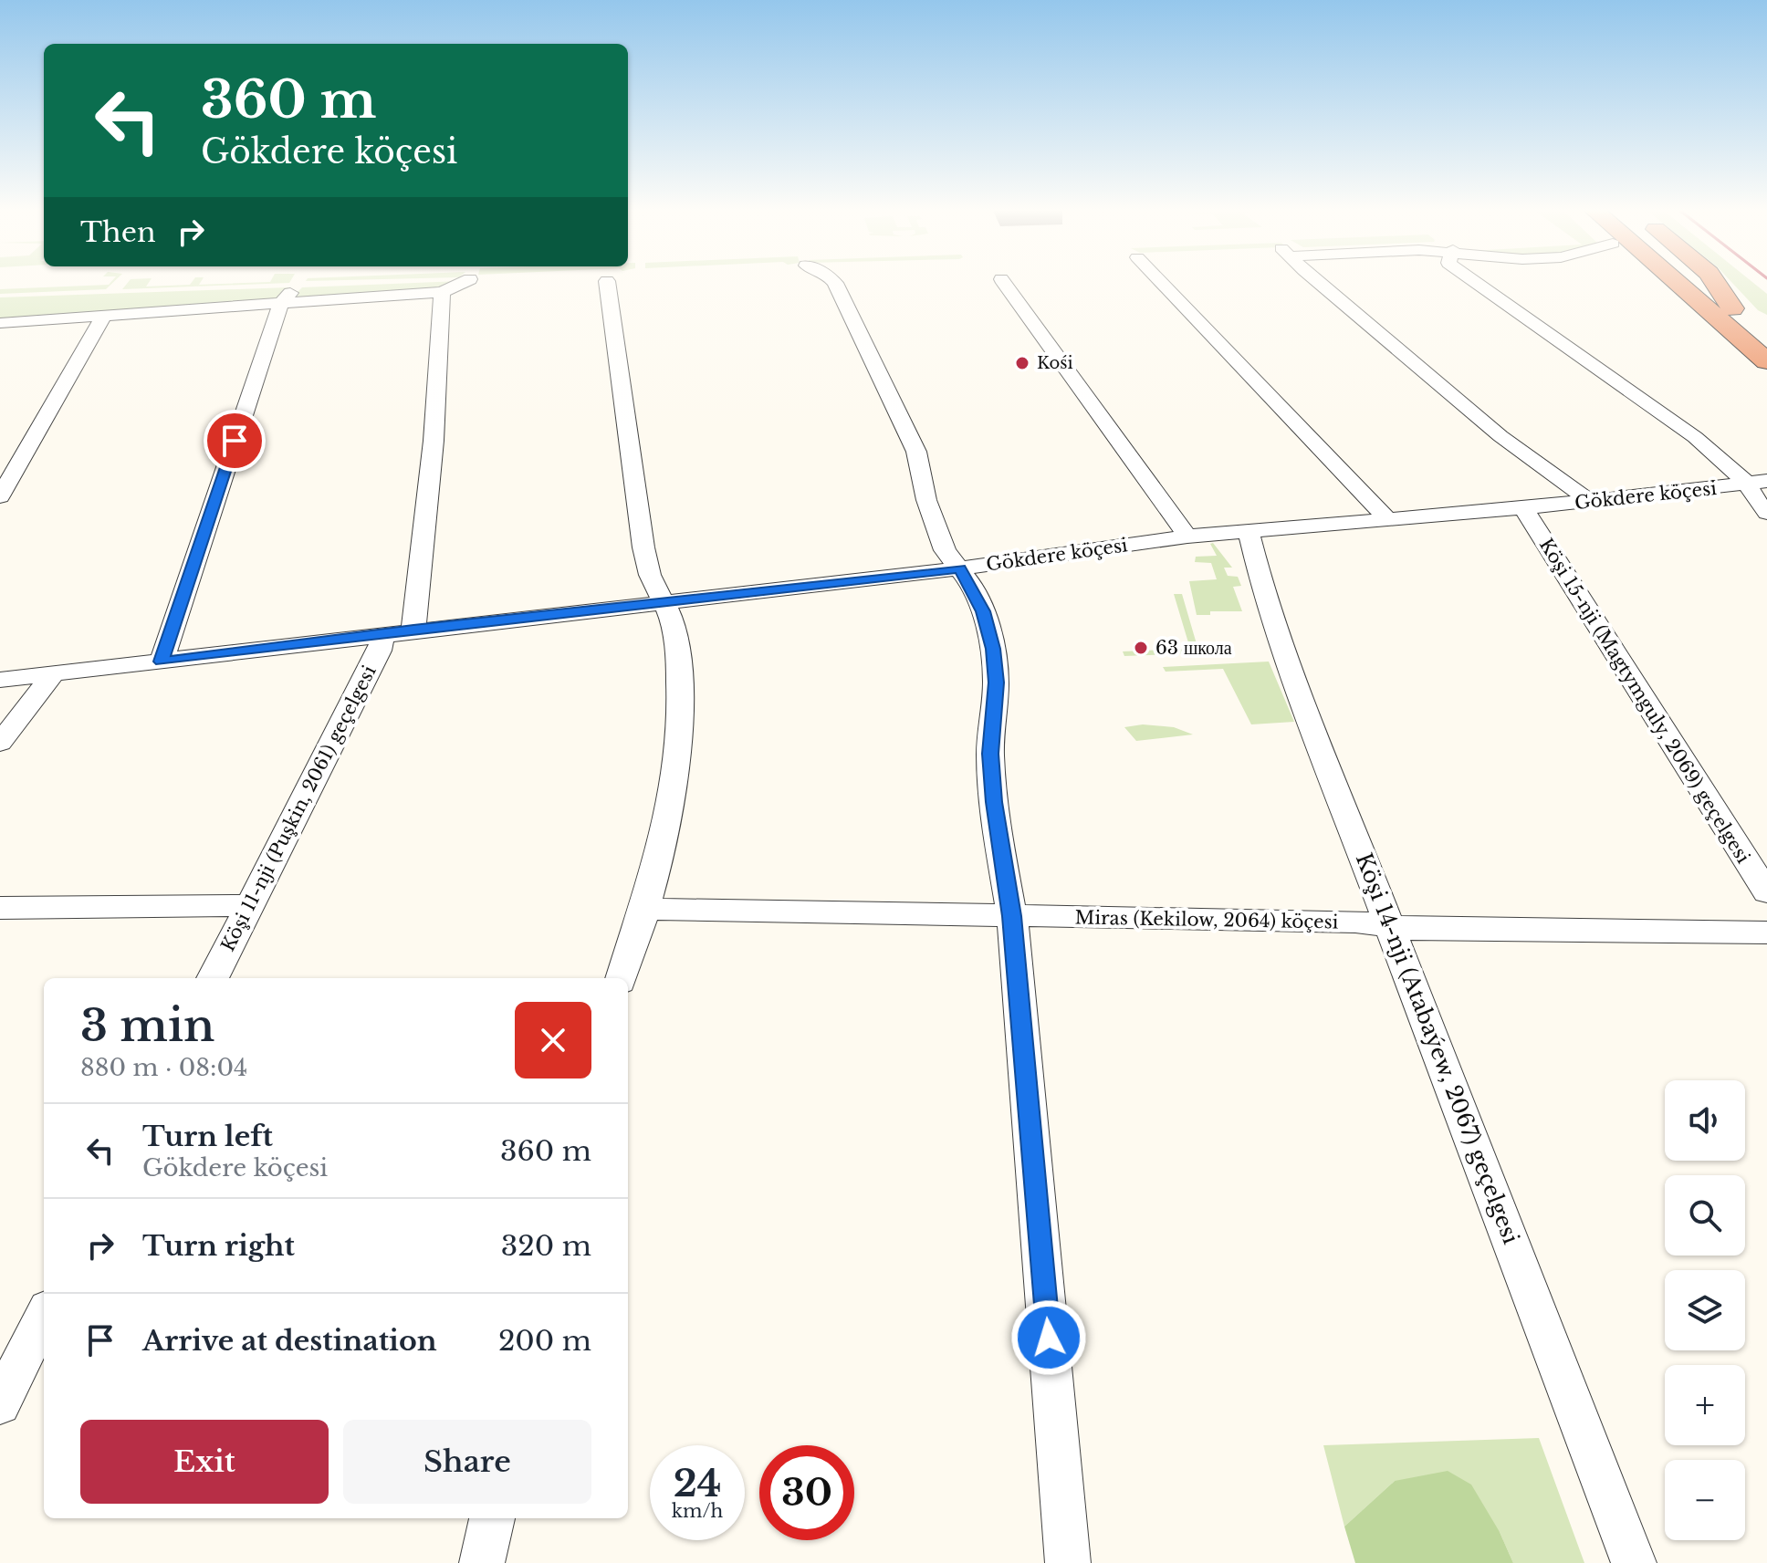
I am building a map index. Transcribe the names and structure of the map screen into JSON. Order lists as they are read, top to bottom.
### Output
{
  "streets": {
    "street": [
      "Gökdere köçesi",
      "Köşi 15-nji (Magtymguly, 2069) geçelgesi",
      "Köşi 11-nji (Puşkin, 2061) geçelgesi",
      "Miras (Kekilow, 2064) köçesi",
      "Köşi 14-nji (Atabaýew, 2067) geçelgesi"
    ]
  },
  "crossings": [
    ["Gökdere köçesi", "Köşi 15-nji (Magtymguly, 2069) geçelgesi"],
    ["Gökdere köçesi", "Köşi 11-nji (Puşkin, 2061) geçelgesi"],
    ["Gökdere köçesi", "Köşi 14-nji (Atabaýew, 2067) geçelgesi"],
    ["Miras (Kekilow, 2064) köçesi", "Köşi 14-nji (Atabaýew, 2067) geçelgesi"]
  ],
  "places": ["Kośi", "63 школа"],
  "page": {
    "turn": ["360 m", "Gökdere köçesi"],
    "then": "Then",
    "heading": ["3 min", "880 m · 08:04"],
    "map_buttons": ["+", "−"],
    "list": [
      {
        "name": "Turn left",
        "note": "Gökdere köçesi",
        "value": "360 m"
      },
      {
        "name": "Turn right",
        "value": "320 m"
      },
      {
        "name": "Arrive at destination",
        "value": "200 m"
      }
    ],
    "buttons": ["Exit", "Share"],
    "speed": "24 km/h",
    "limit": "30"
  }
}
